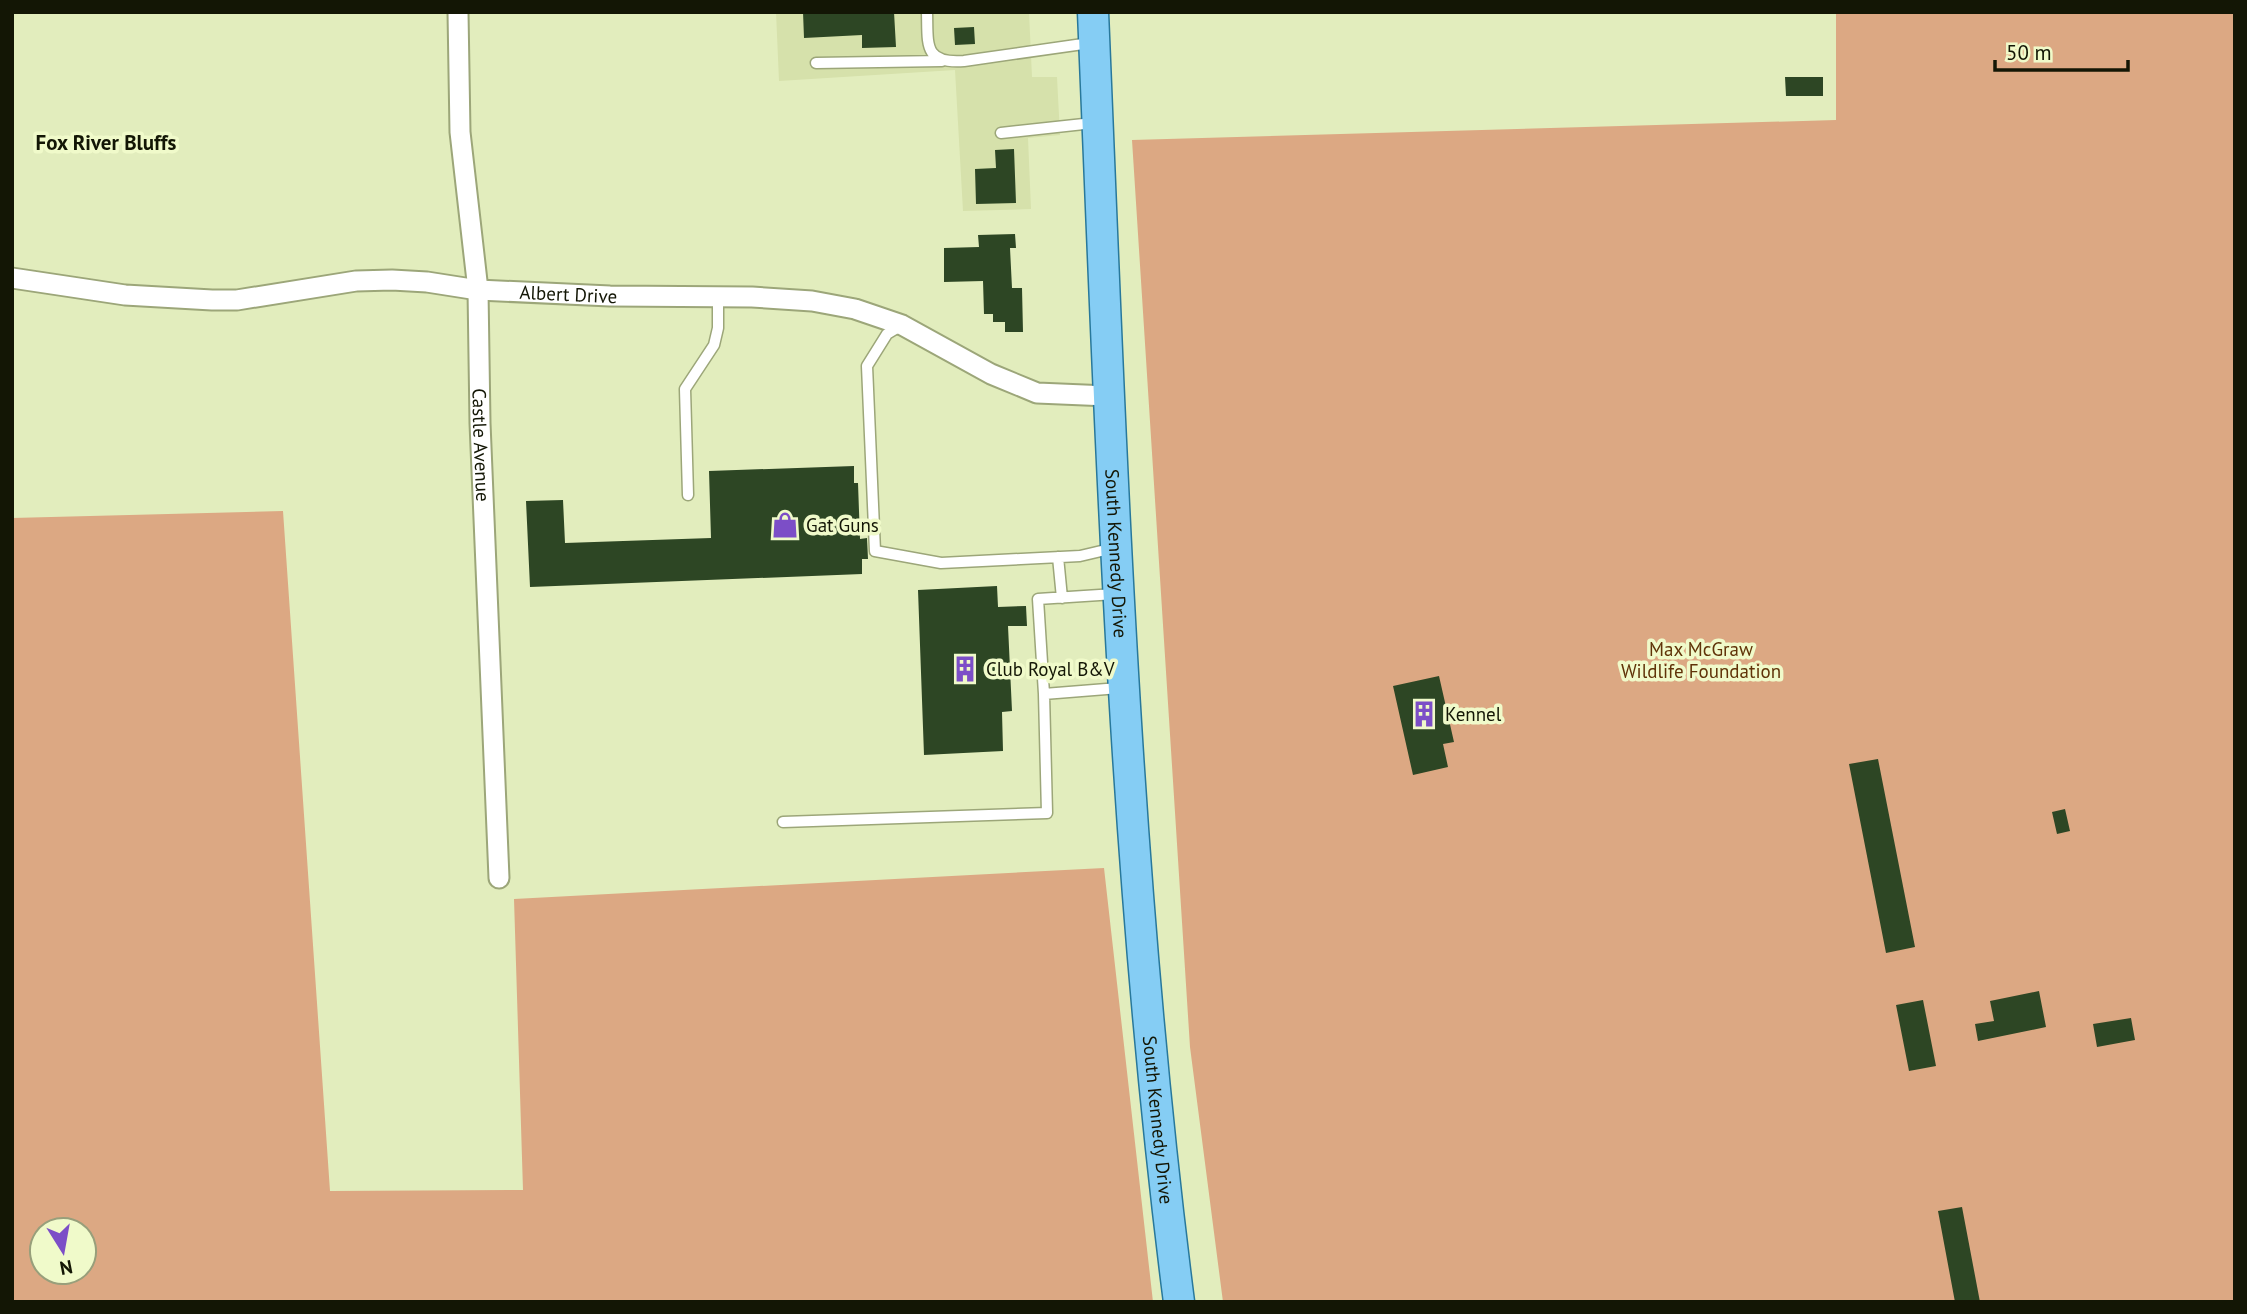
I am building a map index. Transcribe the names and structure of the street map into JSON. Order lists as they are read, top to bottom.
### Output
{
  "streets": {
    "main road": ["South Kennedy Drive"],
    "street": ["Albert Drive", "Castle Avenue"]
  },
  "crossings": [
    ["Albert Drive", "Castle Avenue"],
    ["Albert Drive", "South Kennedy Drive"]
  ],
  "districts": ["Fox River Bluffs"],
  "parks": ["Max McGraw Wildlife Foundation"],
  "places": {
    "shop": ["Gat Guns"],
    "building": ["Club Royal B&V", "Kennel"]
  },
  "scale_bar": "50 m",
  "north": "bottom"
}
